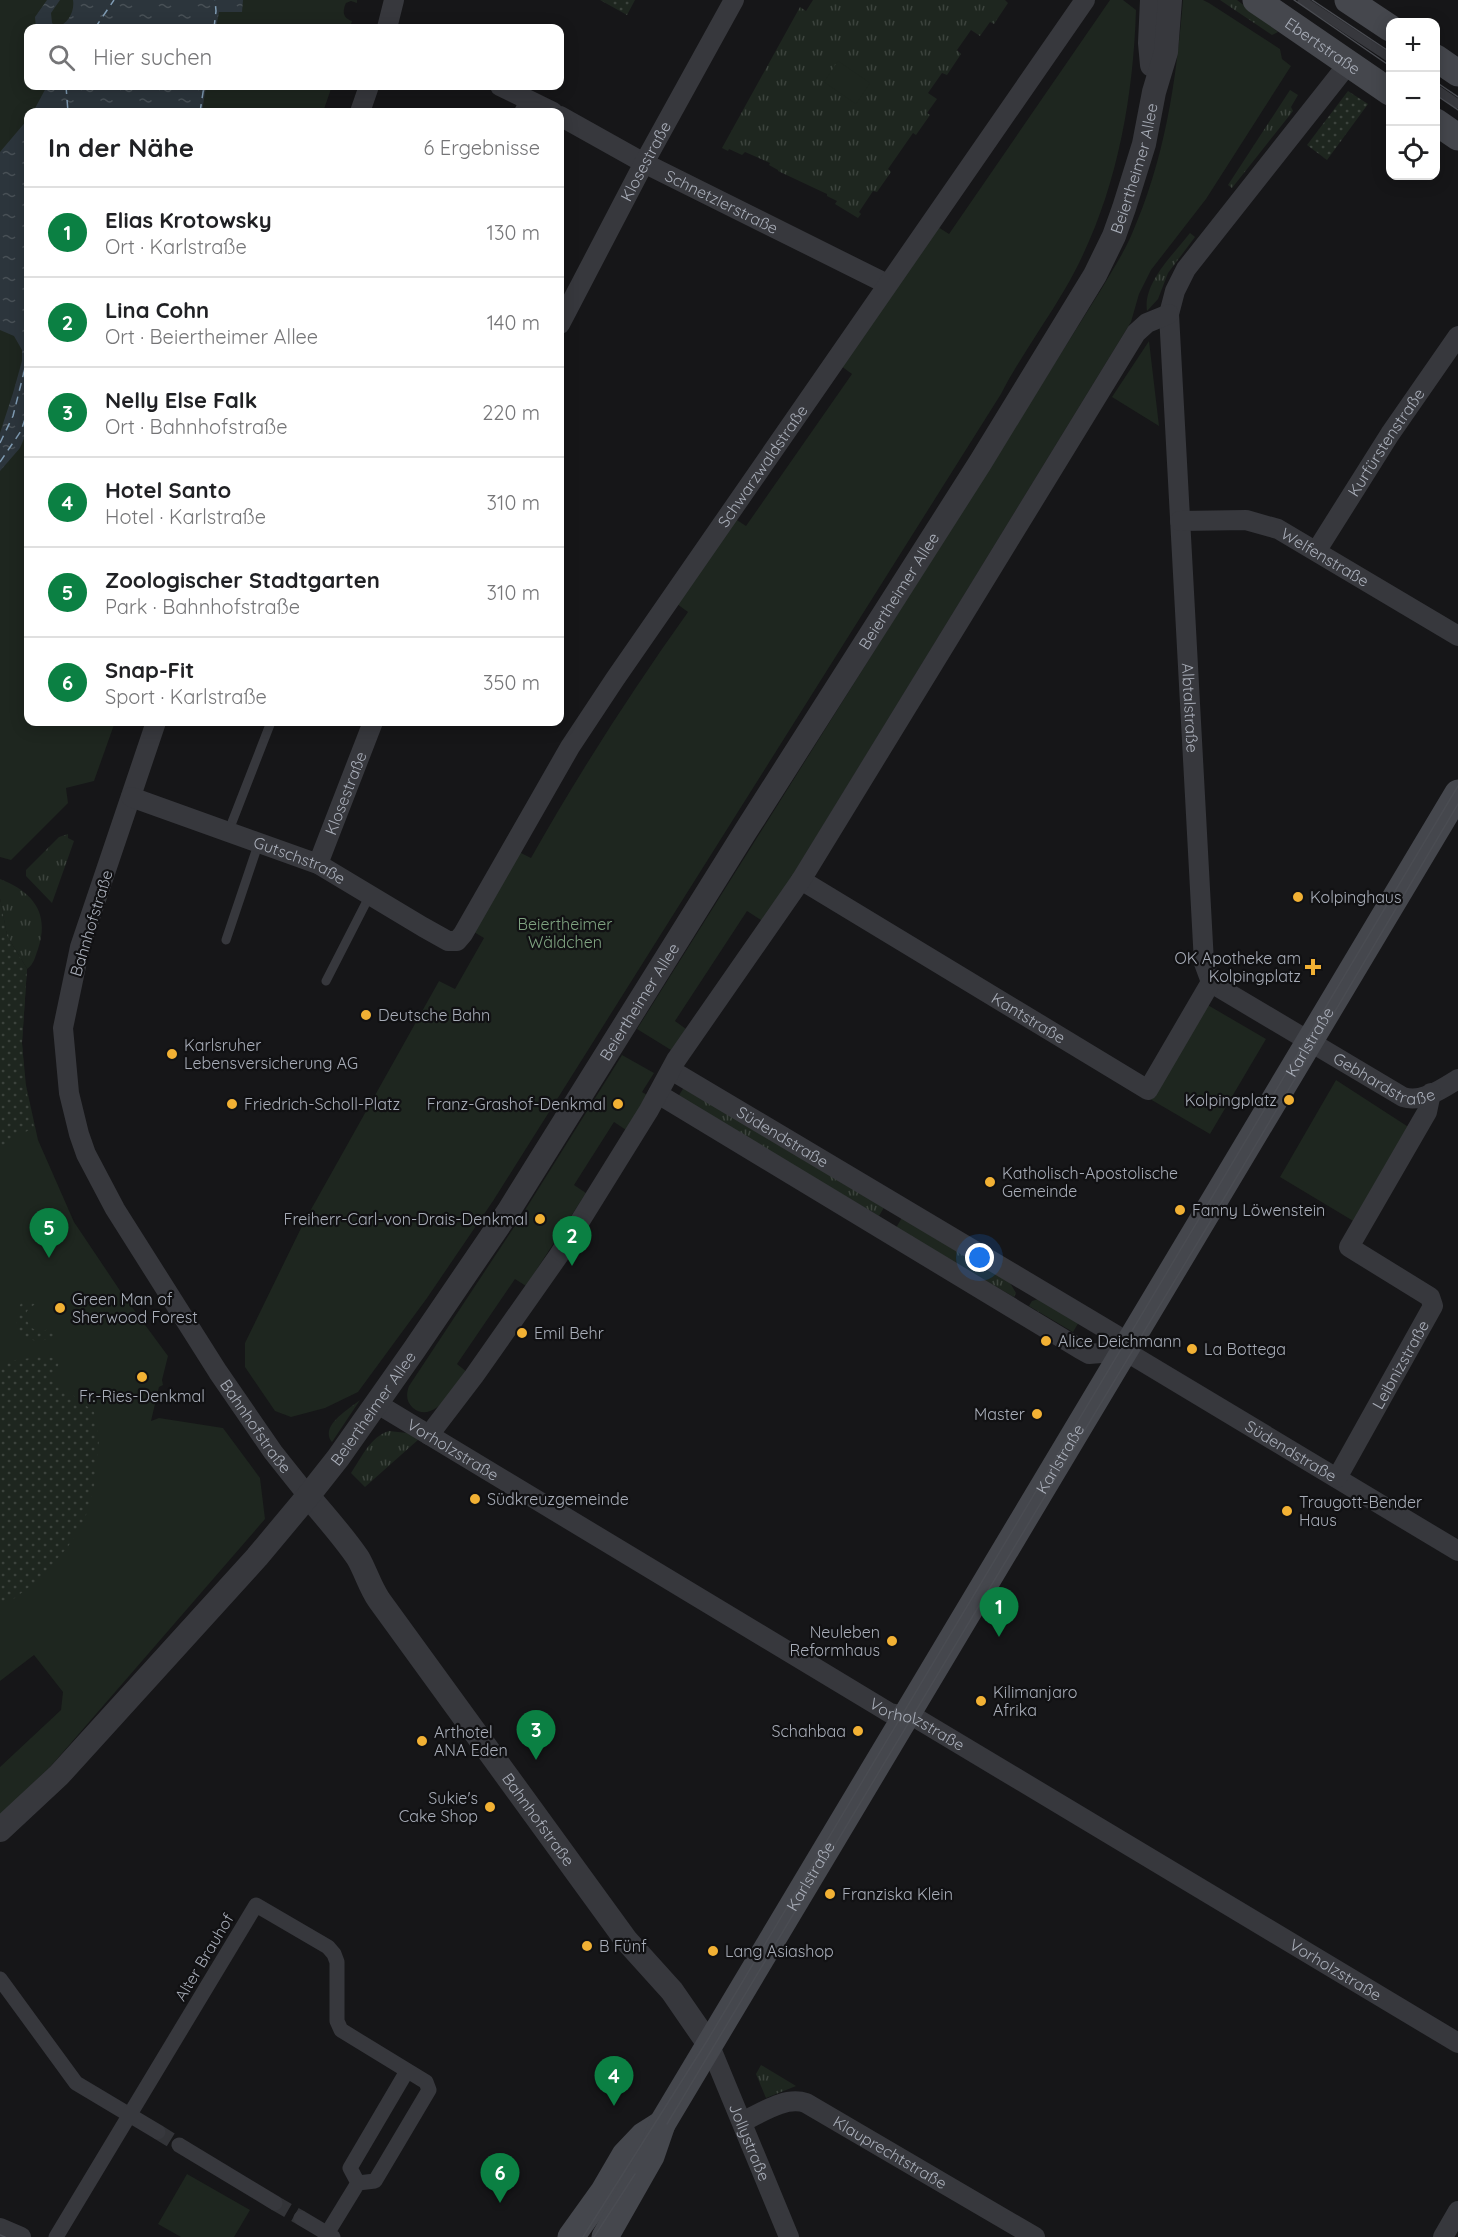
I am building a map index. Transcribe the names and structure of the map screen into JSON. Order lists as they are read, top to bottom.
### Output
{
  "streets": {
    "main road": ["Ebertstraße", "Karlstraße"],
    "street": [
      "Klosestraße",
      "Beiertheimer Allee",
      "Schnetzlerstraße",
      "Kurfürstenstraße",
      "Schwarzwaldstraße",
      "Welfenstraße",
      "Albtalstraße",
      "Gutschstraße",
      "Bahnhofstraße",
      "Kantstraße",
      "Gebhardstraße",
      "Südendstraße",
      "Leibnizstraße",
      "Vorholzstraße",
      "Alter Brauhof",
      "Jollystraße",
      "Klauprechtstraße"
    ]
  },
  "crossings": [
    ["Klosestraße", "Schnetzlerstraße"],
    ["Klosestraße", "Gutschstraße"],
    ["Beiertheimer Allee", "Bahnhofstraße"],
    ["Beiertheimer Allee", "Vorholzstraße"],
    ["Schnetzlerstraße", "Schwarzwaldstraße"],
    ["Kurfürstenstraße", "Welfenstraße"],
    ["Schwarzwaldstraße", "Gutschstraße"],
    ["Welfenstraße", "Albtalstraße"],
    ["Albtalstraße", "Kantstraße"],
    ["Gutschstraße", "Bahnhofstraße"],
    ["Bahnhofstraße", "Karlstraße"],
    ["Bahnhofstraße", "Jollystraße"],
    ["Karlstraße", "Gebhardstraße"],
    ["Karlstraße", "Südendstraße"],
    ["Karlstraße", "Vorholzstraße"],
    ["Karlstraße", "Jollystraße"],
    ["Gebhardstraße", "Leibnizstraße"],
    ["Südendstraße", "Leibnizstraße"],
    ["Jollystraße", "Klauprechtstraße"]
  ],
  "parks": ["Beiertheimer Wäldchen"],
  "places": {
    "other": [
      "Kolpinghaus",
      "Deutsche Bahn",
      "Karlsruher Lebensversicherung AG",
      "Kolpingplatz",
      "Friedrich-Scholl-Platz",
      "Franz-Grashof-Denkmal",
      "Katholisch-Apostolische Gemeinde",
      "Fanny Löwenstein",
      "Freiherr-Carl-von-Drais-Denkmal",
      "Green Man of Sherwood Forest",
      "Emil Behr",
      "Alice Deichmann",
      "La Bottega",
      "Fr.-Ries-Denkmal",
      "Master",
      "Südkreuzgemeinde",
      "Traugott-Bender Haus",
      "Neuleben Reformhaus",
      "Kilimanjaro Afrika",
      "Schahbaa",
      "Arthotel ANA Eden",
      "Sukie's Cake Shop",
      "Franziska Klein",
      "B Fünf",
      "Lang Asiashop"
    ],
    "health": ["OK Apotheke am Kolpingplatz"]
  },
  "page": {
    "map_buttons": ["+", "−"],
    "search": "Hier suchen",
    "heading": ["In der Nähe", "6 Ergebnisse"],
    "list": [
      {
        "mark": "1",
        "name": "Elias Krotowsky",
        "note": "Ort · Karlstraße",
        "value": "130 m"
      },
      {
        "mark": "2",
        "name": "Lina Cohn",
        "note": "Ort · Beiertheimer Allee",
        "value": "140 m"
      },
      {
        "mark": "3",
        "name": "Nelly Else Falk",
        "note": "Ort · Bahnhofstraße",
        "value": "220 m"
      },
      {
        "mark": "4",
        "name": "Hotel Santo",
        "note": "Hotel · Karlstraße",
        "value": "310 m"
      },
      {
        "mark": "5",
        "name": "Zoologischer Stadtgarten",
        "note": "Park · Bahnhofstraße",
        "value": "310 m"
      },
      {
        "mark": "6",
        "name": "Snap-Fit",
        "note": "Sport · Karlstraße",
        "value": "350 m"
      }
    ],
    "pins": [
      "5",
      "2",
      "1",
      "3",
      "4",
      "6"
    ]
  }
}
